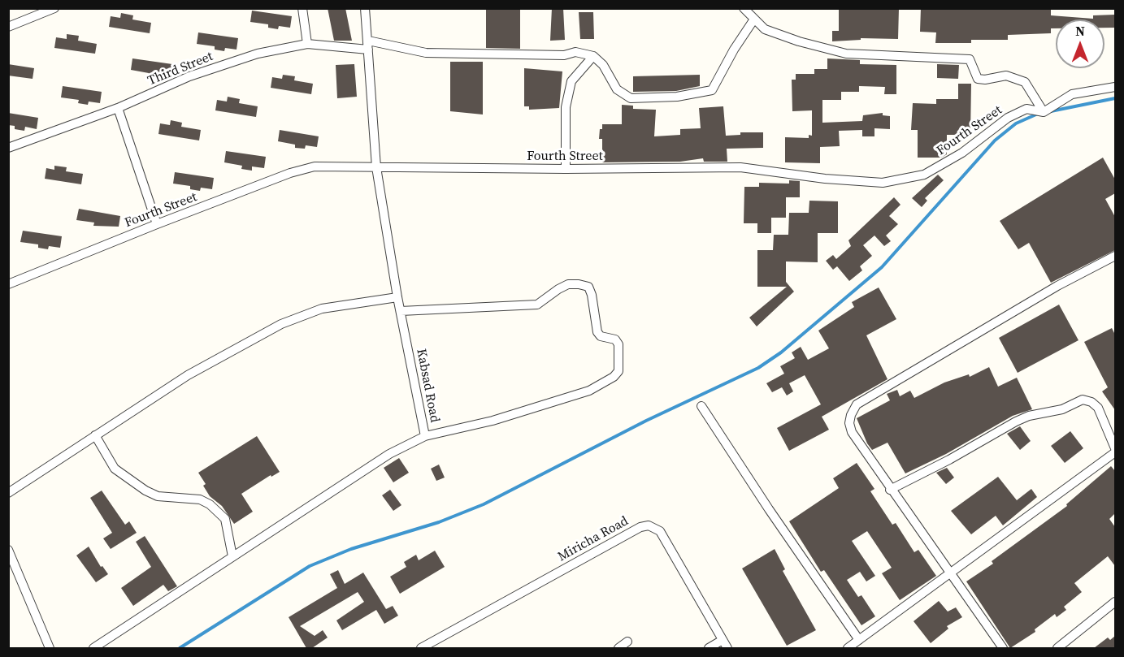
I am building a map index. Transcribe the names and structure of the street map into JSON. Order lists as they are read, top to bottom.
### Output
{
  "streets": {
    "street": [
      "Third Street",
      "Fourth Street",
      "Kabsad Road",
      "Miricha Road"
    ]
  },
  "crossings": [
    ["Third Street", "Kabsad Road"],
    ["Fourth Street", "Kabsad Road"]
  ],
  "north": "top"
}
